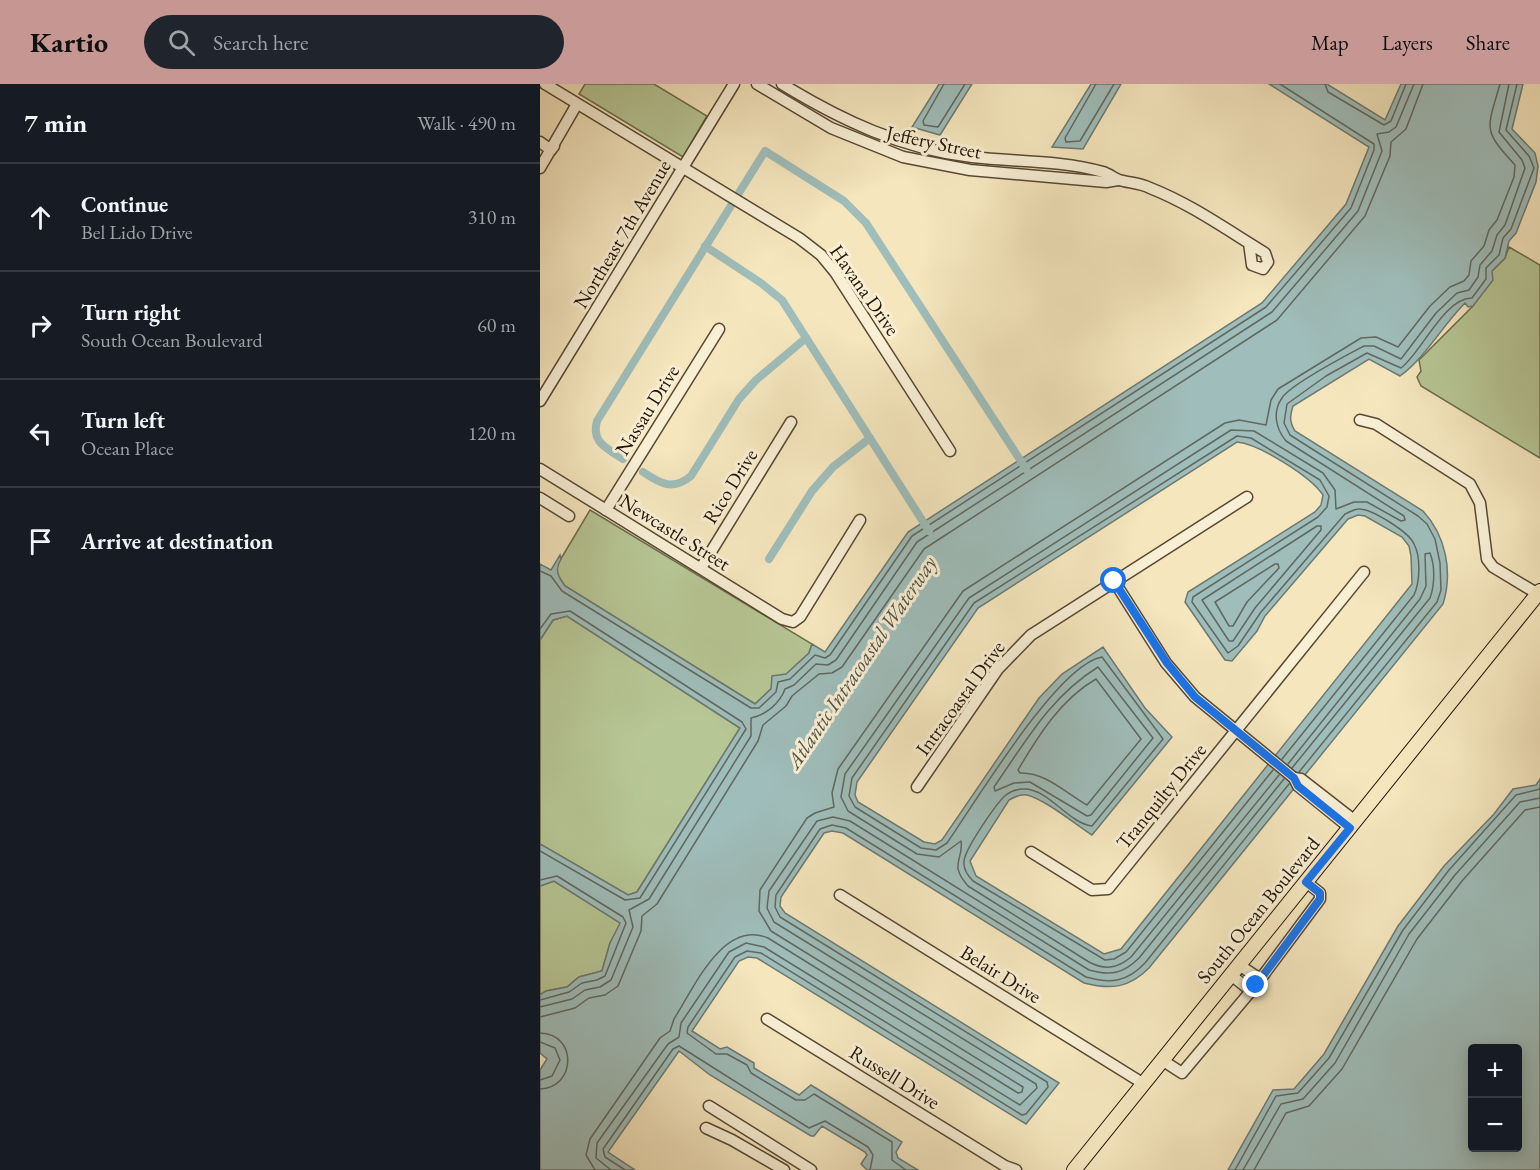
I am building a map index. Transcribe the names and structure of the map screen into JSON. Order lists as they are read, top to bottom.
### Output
{
  "streets": {
    "main road": ["South Ocean Boulevard"],
    "street": [
      "Jeffery Street",
      "Northeast 7th Avenue",
      "Havana Drive",
      "Nassau Drive",
      "Rico Drive",
      "Newcastle Street",
      "Intracoastal Drive",
      "Tranquilty Drive",
      "Belair Drive",
      "Russell Drive"
    ]
  },
  "crossings": [
    ["Northeast 7th Avenue", "Havana Drive"],
    ["Nassau Drive", "Newcastle Street"],
    ["Rico Drive", "Newcastle Street"],
    ["South Ocean Boulevard", "Belair Drive"]
  ],
  "water": ["Atlantic Intracoastal Waterway"],
  "page": {
    "header": "Kartio",
    "search": "Search here",
    "nav": ["Map", "Layers", "Share"],
    "heading": ["7 min", "Walk · 490 m"],
    "list": [
      ["Continue", "Bel Lido Drive", "310 m"],
      ["Turn right", "South Ocean Boulevard", "60 m"],
      ["Turn left", "Ocean Place", "120 m"],
      "Arrive at destination"
    ],
    "map_buttons": ["+", "−"]
  }
}
